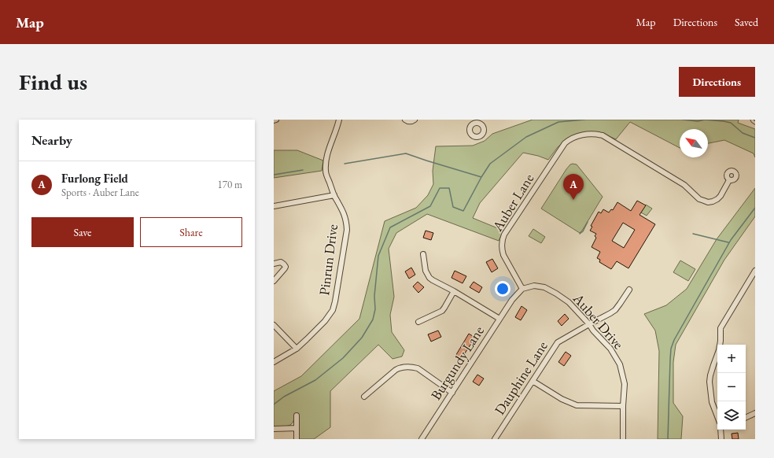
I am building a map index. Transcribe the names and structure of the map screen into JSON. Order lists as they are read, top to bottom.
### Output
{
  "streets": {
    "street": [
      "Auber Lane",
      "Pinrun Drive",
      "Auber Drive",
      "Burgundy Lane",
      "Dauphine Lane"
    ]
  },
  "crossings": [
    ["Auber Lane", "Auber Drive"],
    ["Auber Lane", "Burgundy Lane"],
    ["Auber Drive", "Burgundy Lane"],
    ["Auber Drive", "Dauphine Lane"]
  ],
  "north": "top left",
  "page": {
    "header": "Map",
    "nav": ["Map", "Directions", "Saved"],
    "buttons": [
      "Directions",
      ["Save", "Share"]
    ],
    "title": "Find us",
    "heading": "Nearby",
    "list": [
      {
        "mark": "A",
        "name": "Furlong Field",
        "note": "Sports · Auber Lane",
        "value": "170 m"
      }
    ],
    "pins": "A",
    "map_buttons": ["+", "−"]
  }
}
